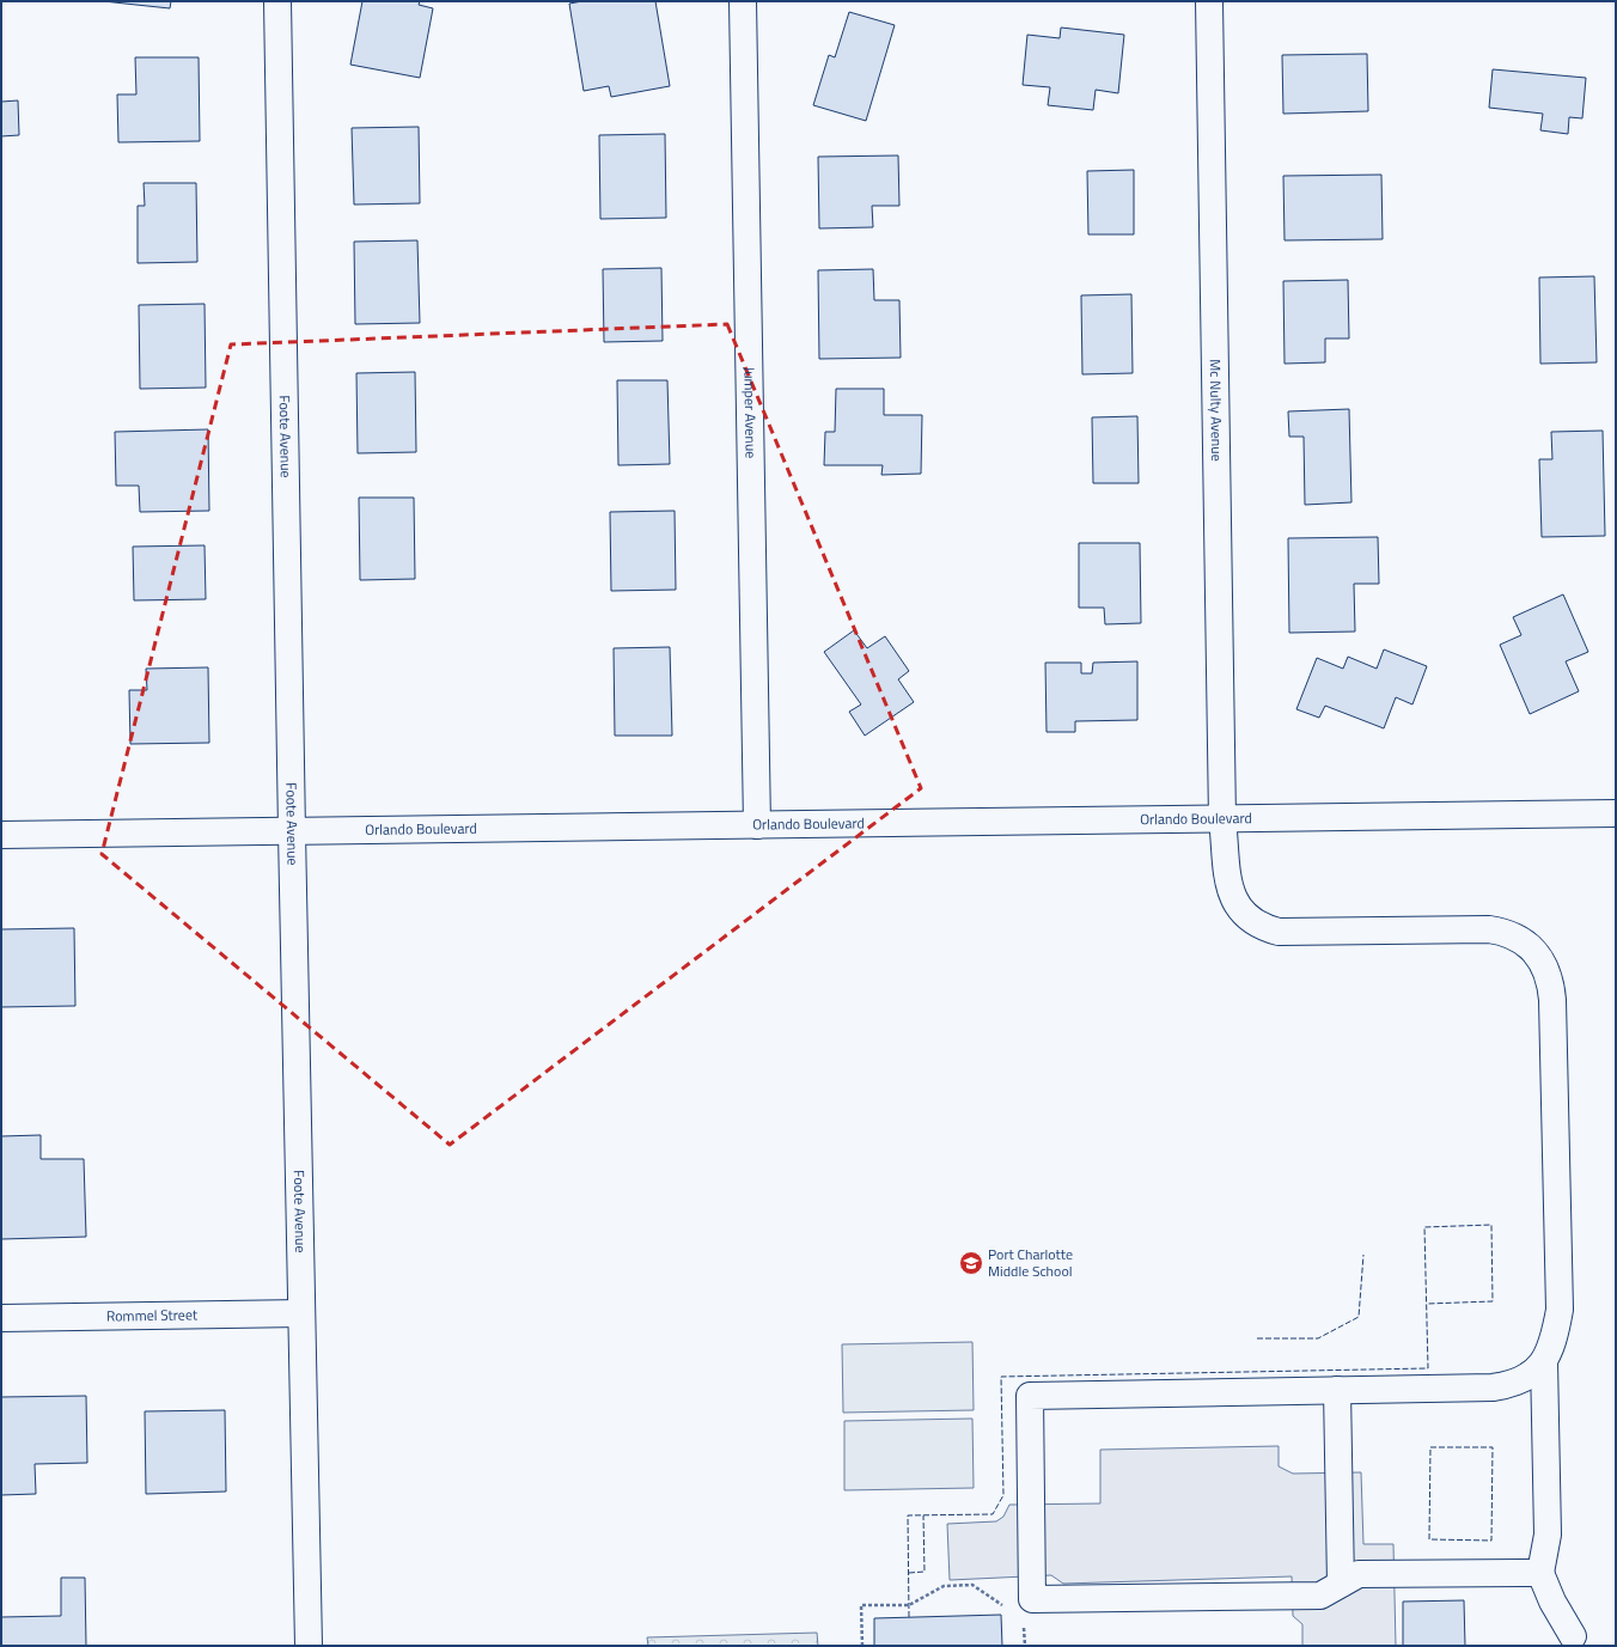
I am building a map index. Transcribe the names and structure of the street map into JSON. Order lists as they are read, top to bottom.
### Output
{
  "streets": {
    "street": [
      "Mc Nulty Avenue",
      "Jumper Avenue",
      "Foote Avenue",
      "Orlando Boulevard",
      "Rommel Street"
    ]
  },
  "crossings": [
    ["Mc Nulty Avenue", "Orlando Boulevard"],
    ["Jumper Avenue", "Orlando Boulevard"],
    ["Foote Avenue", "Orlando Boulevard"],
    ["Foote Avenue", "Rommel Street"]
  ],
  "places": {
    "school or university": ["Port Charlotte Middle School"]
  }
}
